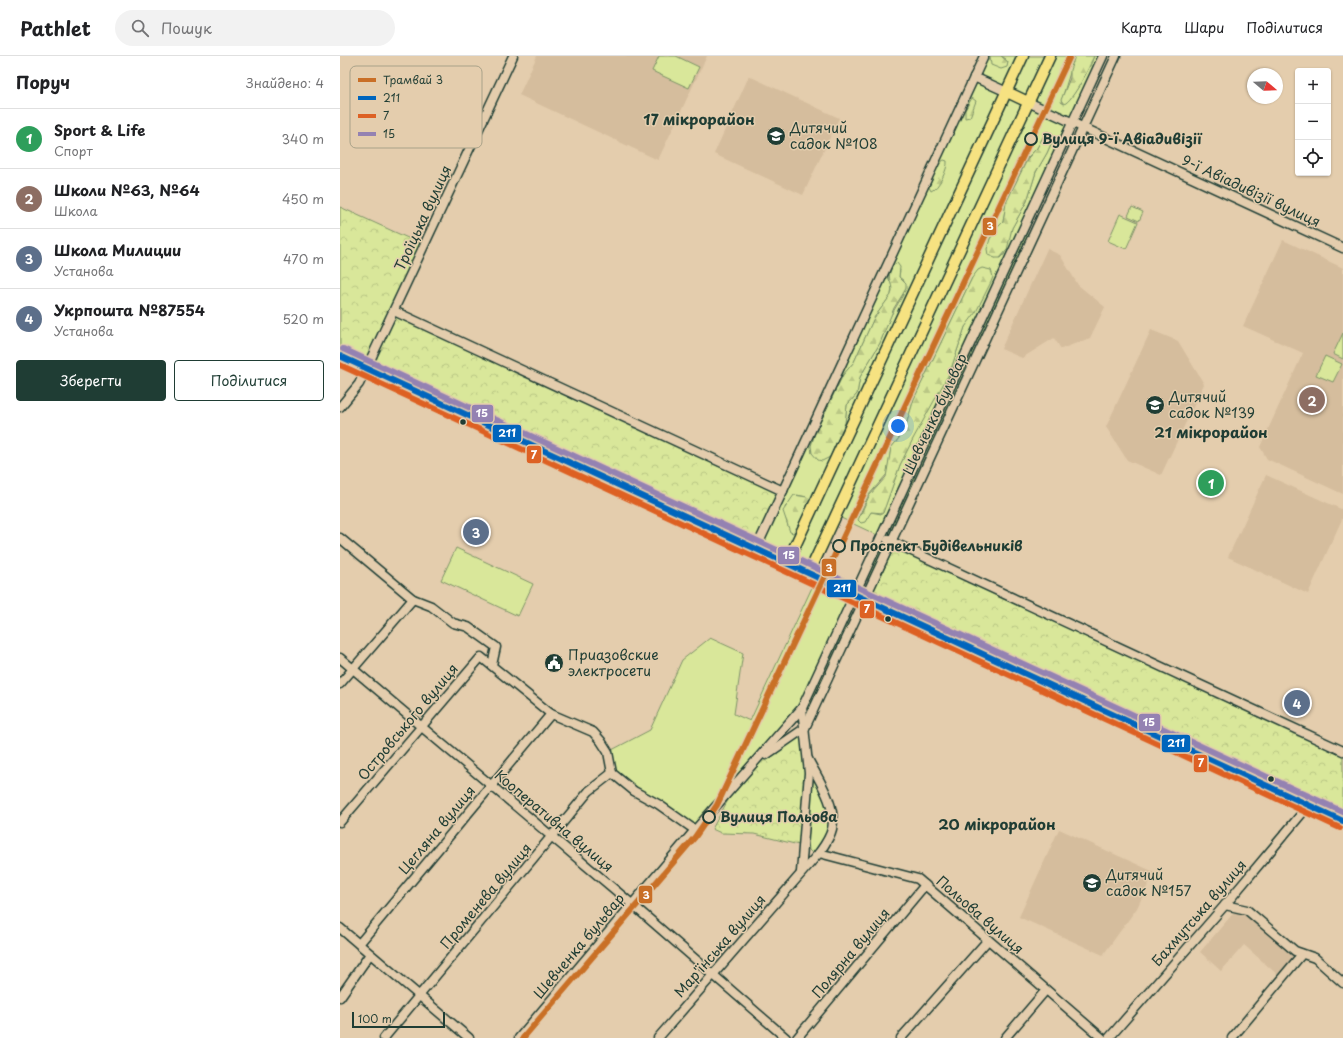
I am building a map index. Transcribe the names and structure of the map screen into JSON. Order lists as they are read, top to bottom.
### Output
{
  "streets": {
    "street": [
      "9-ї Авіадивізії вулиця",
      "Троїцька вулиця",
      "Шевченка бульвар",
      "Островського вулиця",
      "Кооперативна вулиця",
      "Цегляна вулиця",
      "Променева вулиця",
      "Бахмутська вулиця",
      "Польова вулиця",
      "Мар'їнська вулиця",
      "Полярна вулиця"
    ]
  },
  "crossings": [
    ["9-ї Авіадивізії вулиця", "Шевченка бульвар"],
    ["Шевченка бульвар", "Кооперативна вулиця"],
    ["Островського вулиця", "Кооперативна вулиця"],
    ["Кооперативна вулиця", "Цегляна вулиця"],
    ["Кооперативна вулиця", "Променева вулиця"],
    ["Кооперативна вулиця", "Мар'їнська вулиця"],
    ["Польова вулиця", "Мар'їнська вулиця"],
    ["Польова вулиця", "Полярна вулиця"]
  ],
  "districts": ["17 мікрорайон", "21 мікрорайон", "20 мікрорайон"],
  "places": {
    "school or university": ["Дитячий садок №108", "Дитячий садок №139", "Дитячий садок №157"],
    "other": ["Вулиця 9-ї Авіадивізії", "Проспект Будівельників", "Вулиця Польова"],
    "public building": ["Приазовские электросети"]
  },
  "lines": [
    "tram line 3",
    "transit line 15",
    "transit line 211",
    "transit line 7"
  ],
  "legend": [
    "Трамвай 3",
    "211",
    "7",
    "15"
  ],
  "scale_bar": "100 m",
  "north": "right",
  "page": {
    "header": "Pathlet",
    "search": "Пошук",
    "nav": ["Карта", "Шари", "Поділитися"],
    "heading": ["Поруч", "Знайдено: 4"],
    "map_buttons": ["+", "−"],
    "list": [
      {
        "mark": "1",
        "name": "Sport & Life",
        "note": "Спорт",
        "value": "340 m"
      },
      {
        "mark": "2",
        "name": "Школи №63, №64",
        "note": "Школа",
        "value": "450 m"
      },
      {
        "mark": "3",
        "name": "Школа Милиции",
        "note": "Установа",
        "value": "470 m"
      },
      {
        "mark": "4",
        "name": "Укрпошта №87554",
        "note": "Установа",
        "value": "520 m"
      }
    ],
    "buttons": ["Зберегти", "Поділитися"],
    "pins": [
      "2",
      "1",
      "3",
      "4"
    ],
    "scale": "100 m"
  }
}
